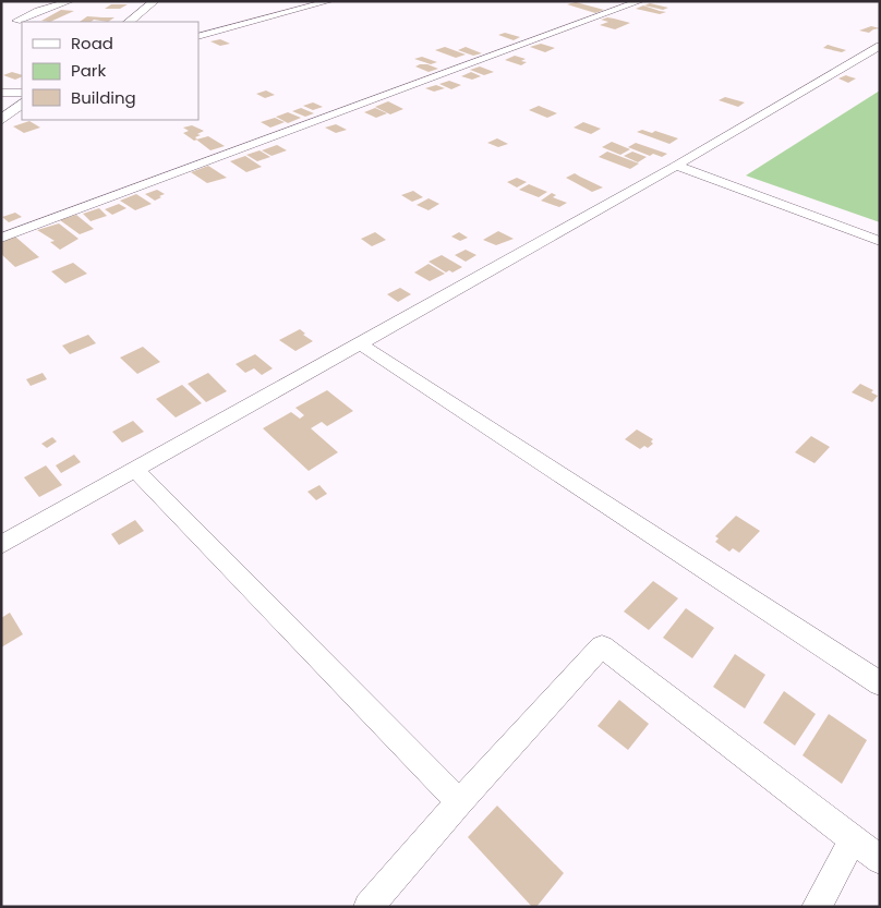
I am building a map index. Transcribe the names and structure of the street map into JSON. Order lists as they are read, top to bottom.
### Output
{
  "legend": ["Road", "Park", "Building"]
}
